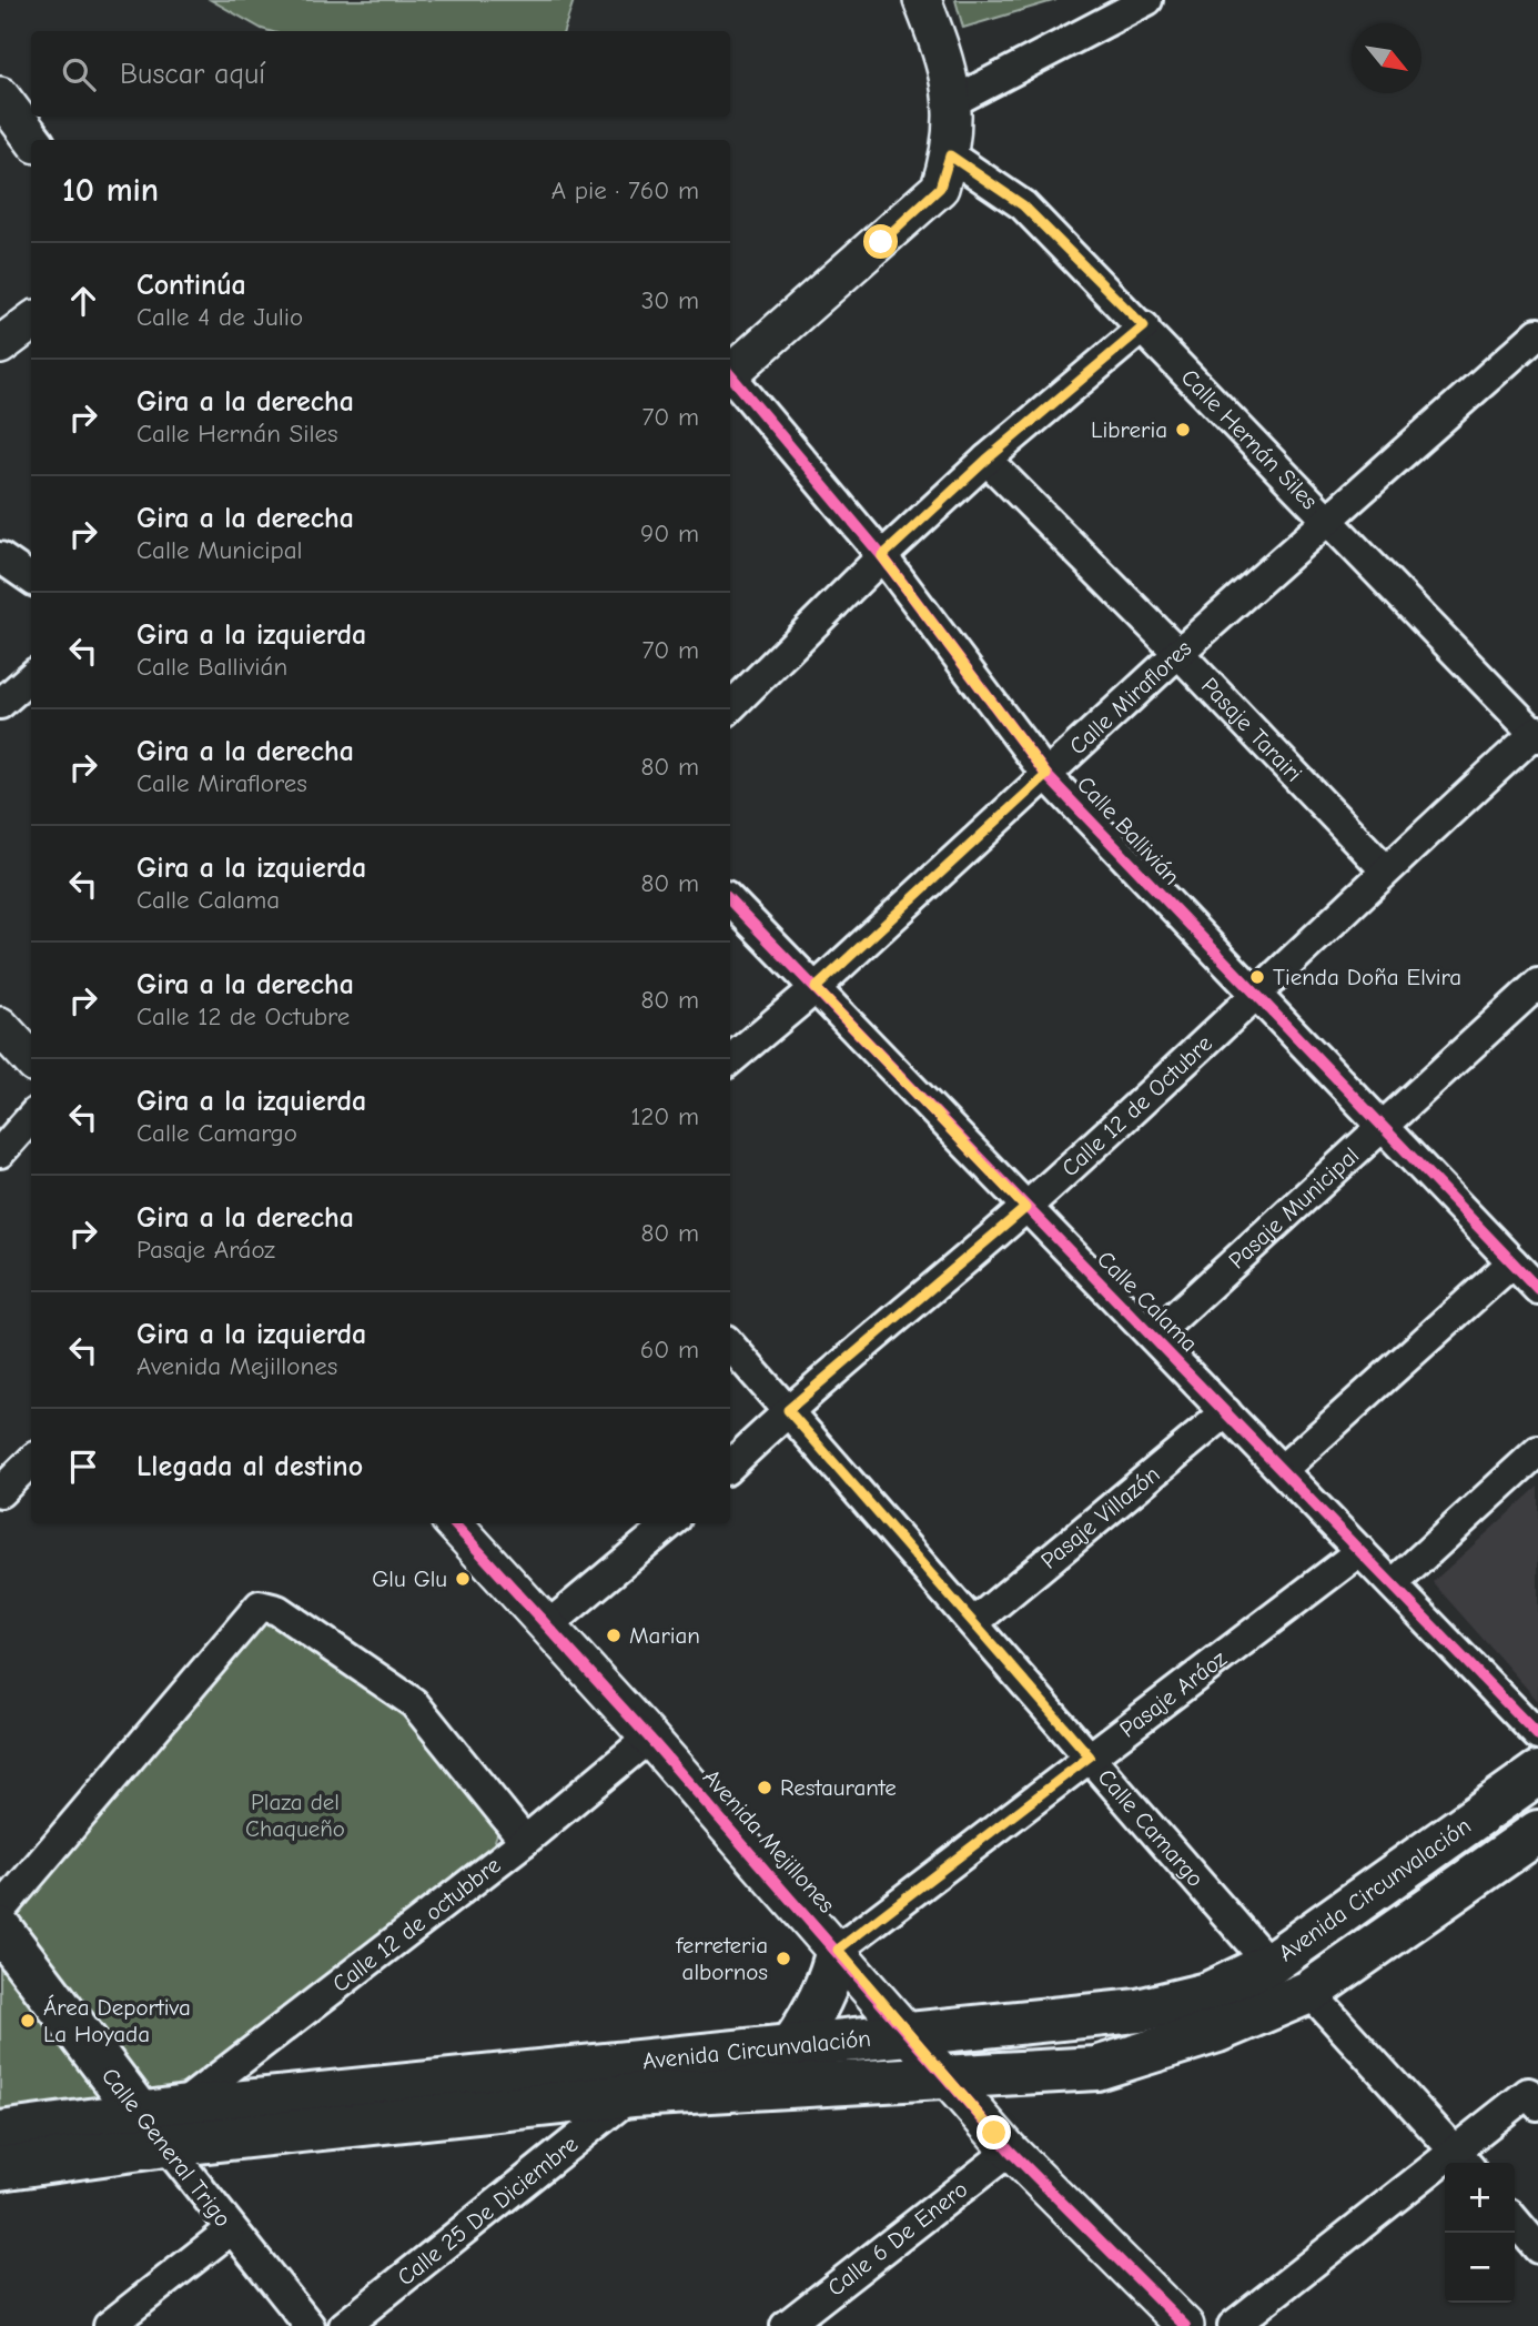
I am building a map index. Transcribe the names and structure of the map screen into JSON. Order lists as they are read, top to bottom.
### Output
{
  "streets": {
    "main road": ["Avenida Circunvalación", "Calle General Trigo"],
    "street": [
      "Calle Hernán Siles",
      "Calle Miraflores",
      "Pasaje Tarairi",
      "Calle Ballivián",
      "Calle 12 de Octubre",
      "Pasaje Municipal",
      "Calle Calama",
      "Pasaje Villazón",
      "Pasaje Aráoz",
      "Calle Camargo",
      "Avenida Mejillones",
      "Calle 12 de octubbre",
      "Calle 25 De Diciembre",
      "Calle 6 De Enero"
    ]
  },
  "crossings": [
    ["Calle Hernán Siles", "Calle Miraflores"],
    ["Calle Hernán Siles", "Calle 12 de Octubre"],
    ["Calle Miraflores", "Pasaje Tarairi"],
    ["Calle Miraflores", "Calle Ballivián"],
    ["Calle Miraflores", "Calle Calama"],
    ["Pasaje Tarairi", "Calle 12 de Octubre"],
    ["Calle Ballivián", "Calle 12 de Octubre"],
    ["Calle Ballivián", "Pasaje Municipal"],
    ["Calle 12 de Octubre", "Calle Calama"],
    ["Calle 12 de Octubre", "Calle Camargo"],
    ["Pasaje Municipal", "Calle Calama"],
    ["Calle Calama", "Pasaje Villazón"],
    ["Calle Calama", "Pasaje Aráoz"],
    ["Pasaje Villazón", "Calle Camargo"],
    ["Pasaje Aráoz", "Calle Camargo"],
    ["Pasaje Aráoz", "Avenida Mejillones"],
    ["Calle Camargo", "Avenida Circunvalación"],
    ["Avenida Mejillones", "Avenida Circunvalación"],
    ["Avenida Mejillones", "Calle 12 de octubbre"],
    ["Avenida Mejillones", "Calle 6 De Enero"],
    ["Avenida Circunvalación", "Calle 12 de octubbre"],
    ["Avenida Circunvalación", "Calle General Trigo"],
    ["Avenida Circunvalación", "Calle 25 De Diciembre"],
    ["Calle 12 de octubbre", "Calle General Trigo"]
  ],
  "parks": ["Plaza del Chaqueño"],
  "places": [
    "Libreria",
    "Tienda Doña Elvira",
    "Glu Glu",
    "Marian",
    "Restaurante",
    "ferreteria albornos",
    "Área Deportiva La Hoyada"
  ],
  "north": "bottom right",
  "page": {
    "search": "Buscar aquí",
    "heading": ["10 min", "A pie · 760 m"],
    "list": [
      ["Continúa", "Calle 4 de Julio", "30 m"],
      ["Gira a la derecha", "Calle Hernán Siles", "70 m"],
      ["Gira a la derecha", "Calle Municipal", "90 m"],
      ["Gira a la izquierda", "Calle Ballivián", "70 m"],
      ["Gira a la derecha", "Calle Miraflores", "80 m"],
      ["Gira a la izquierda", "Calle Calama", "80 m"],
      ["Gira a la derecha", "Calle 12 de Octubre", "80 m"],
      ["Gira a la izquierda", "Calle Camargo", "120 m"],
      ["Gira a la derecha", "Pasaje Aráoz", "80 m"],
      ["Gira a la izquierda", "Avenida Mejillones", "60 m"],
      "Llegada al destino"
    ],
    "map_buttons": ["+", "−"]
  }
}
